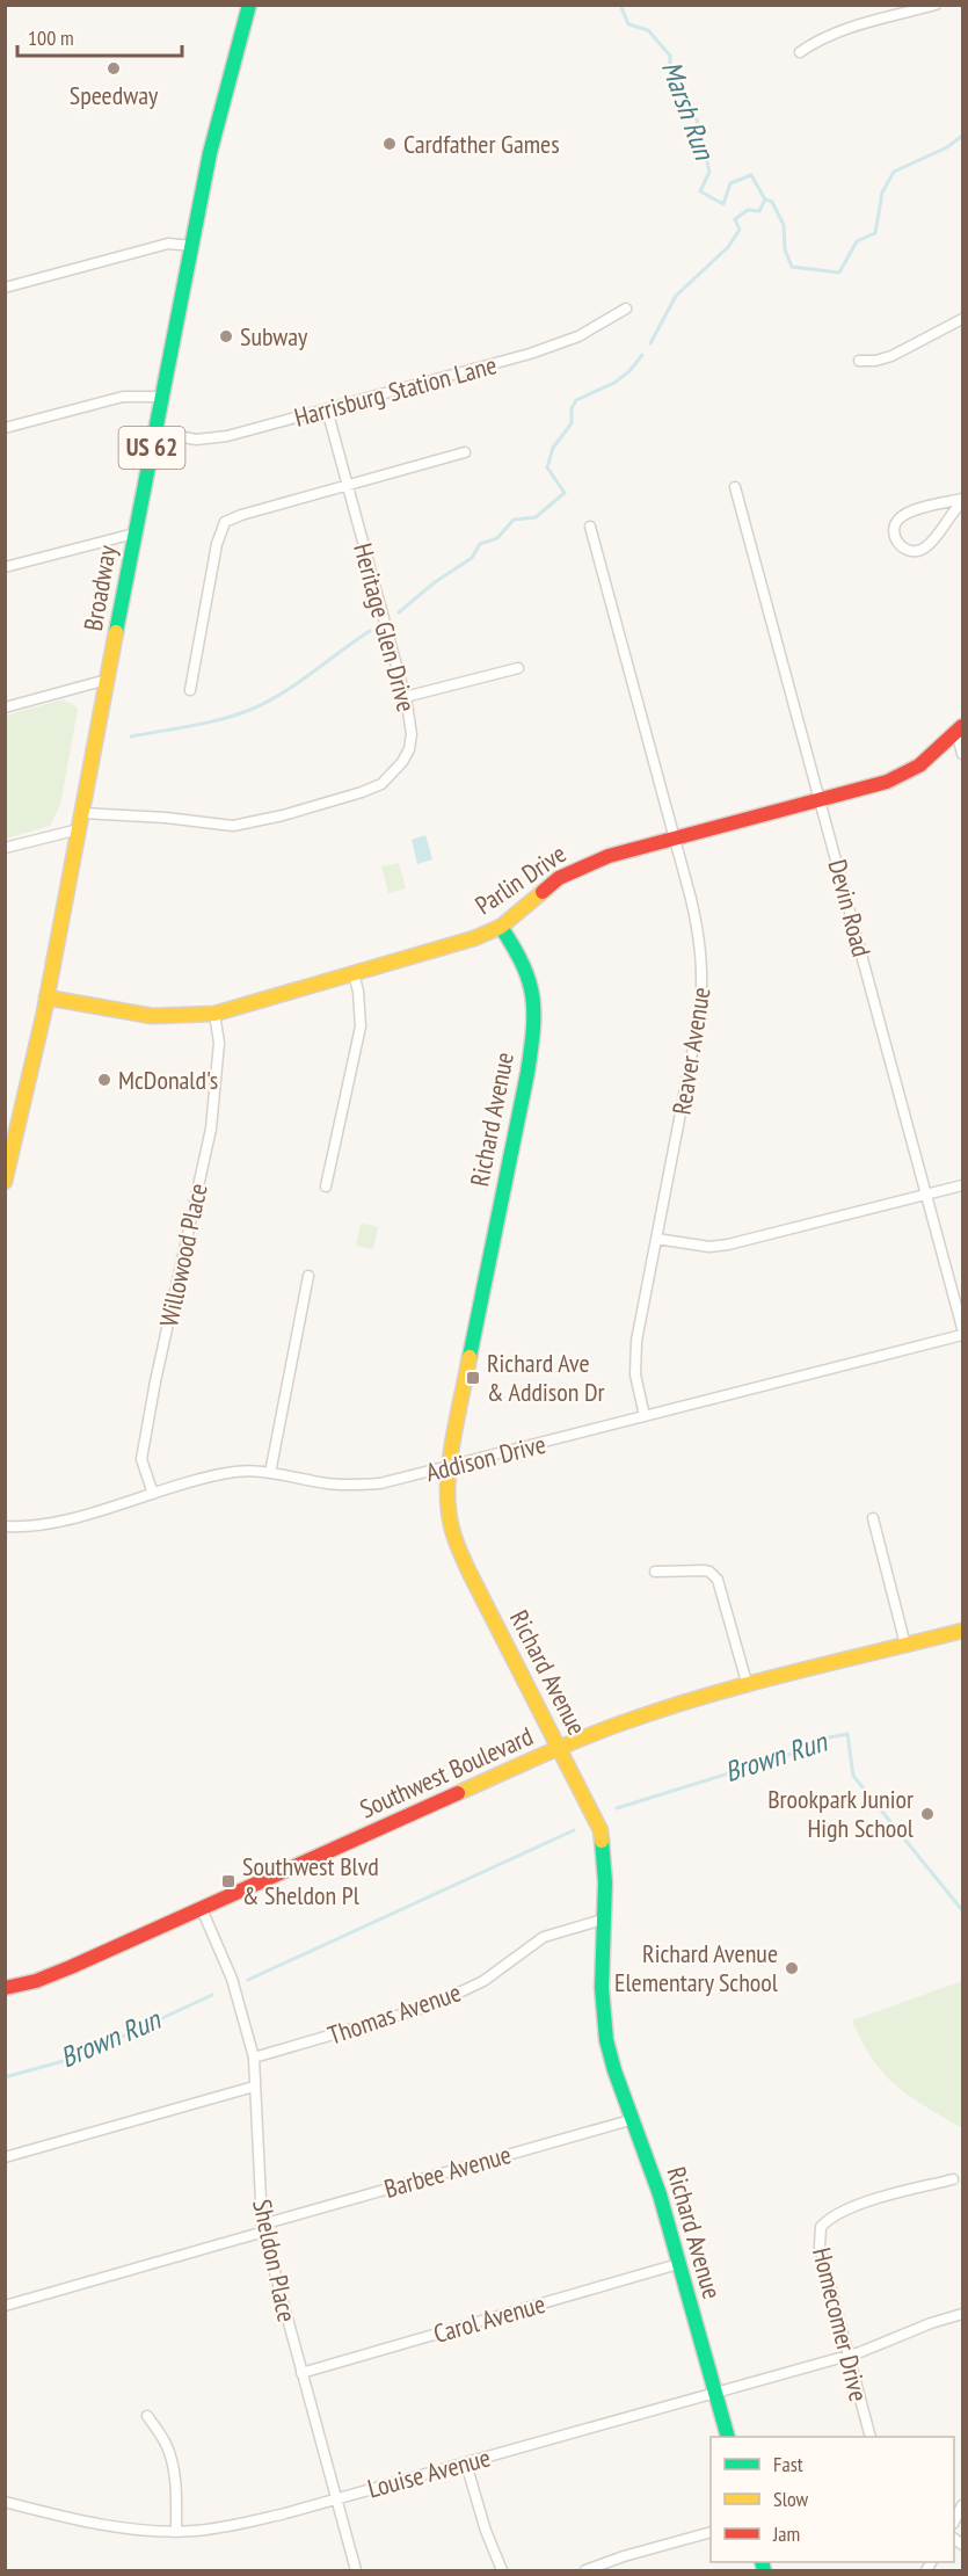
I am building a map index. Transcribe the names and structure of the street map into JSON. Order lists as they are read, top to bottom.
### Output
{
  "streets": {
    "street": [
      "Harrisburg Station Lane",
      "US 62",
      "Broadway",
      "Heritage Glen Drive",
      "Parlin Drive",
      "Devin Road",
      "Reaver Avenue",
      "Richard Avenue",
      "Willowood Place",
      "Addison Drive",
      "Southwest Boulevard",
      "Thomas Avenue",
      "Barbee Avenue",
      "Sheldon Place",
      "Carol Avenue",
      "Homecomer Drive",
      "Louise Avenue"
    ]
  },
  "crossings": [
    ["Harrisburg Station Lane", "Broadway"],
    ["Harrisburg Station Lane", "Heritage Glen Drive"],
    ["Broadway", "Heritage Glen Drive"],
    ["Broadway", "Parlin Drive"],
    ["Parlin Drive", "Devin Road"],
    ["Parlin Drive", "Reaver Avenue"],
    ["Parlin Drive", "Richard Avenue"],
    ["Parlin Drive", "Willowood Place"],
    ["Reaver Avenue", "Addison Drive"],
    ["Richard Avenue", "Addison Drive"],
    ["Richard Avenue", "Southwest Boulevard"],
    ["Richard Avenue", "Thomas Avenue"],
    ["Richard Avenue", "Barbee Avenue"],
    ["Richard Avenue", "Carol Avenue"],
    ["Richard Avenue", "Louise Avenue"],
    ["Willowood Place", "Addison Drive"],
    ["Southwest Boulevard", "Sheldon Place"],
    ["Thomas Avenue", "Sheldon Place"],
    ["Barbee Avenue", "Sheldon Place"],
    ["Sheldon Place", "Carol Avenue"],
    ["Sheldon Place", "Louise Avenue"],
    ["Homecomer Drive", "Louise Avenue"]
  ],
  "water": ["Marsh Run", "Brown Run"],
  "places": {
    "other": [
      "Speedway",
      "Cardfather Games",
      "Subway",
      "McDonald's",
      "Brookpark Junior High School",
      "Richard Avenue Elementary School"
    ],
    "transit": ["Richard Ave & Addison Dr", "Southwest Blvd & Sheldon Pl"]
  },
  "legend": ["Fast", "Slow", "Jam"],
  "scale_bar": "100 m"
}
